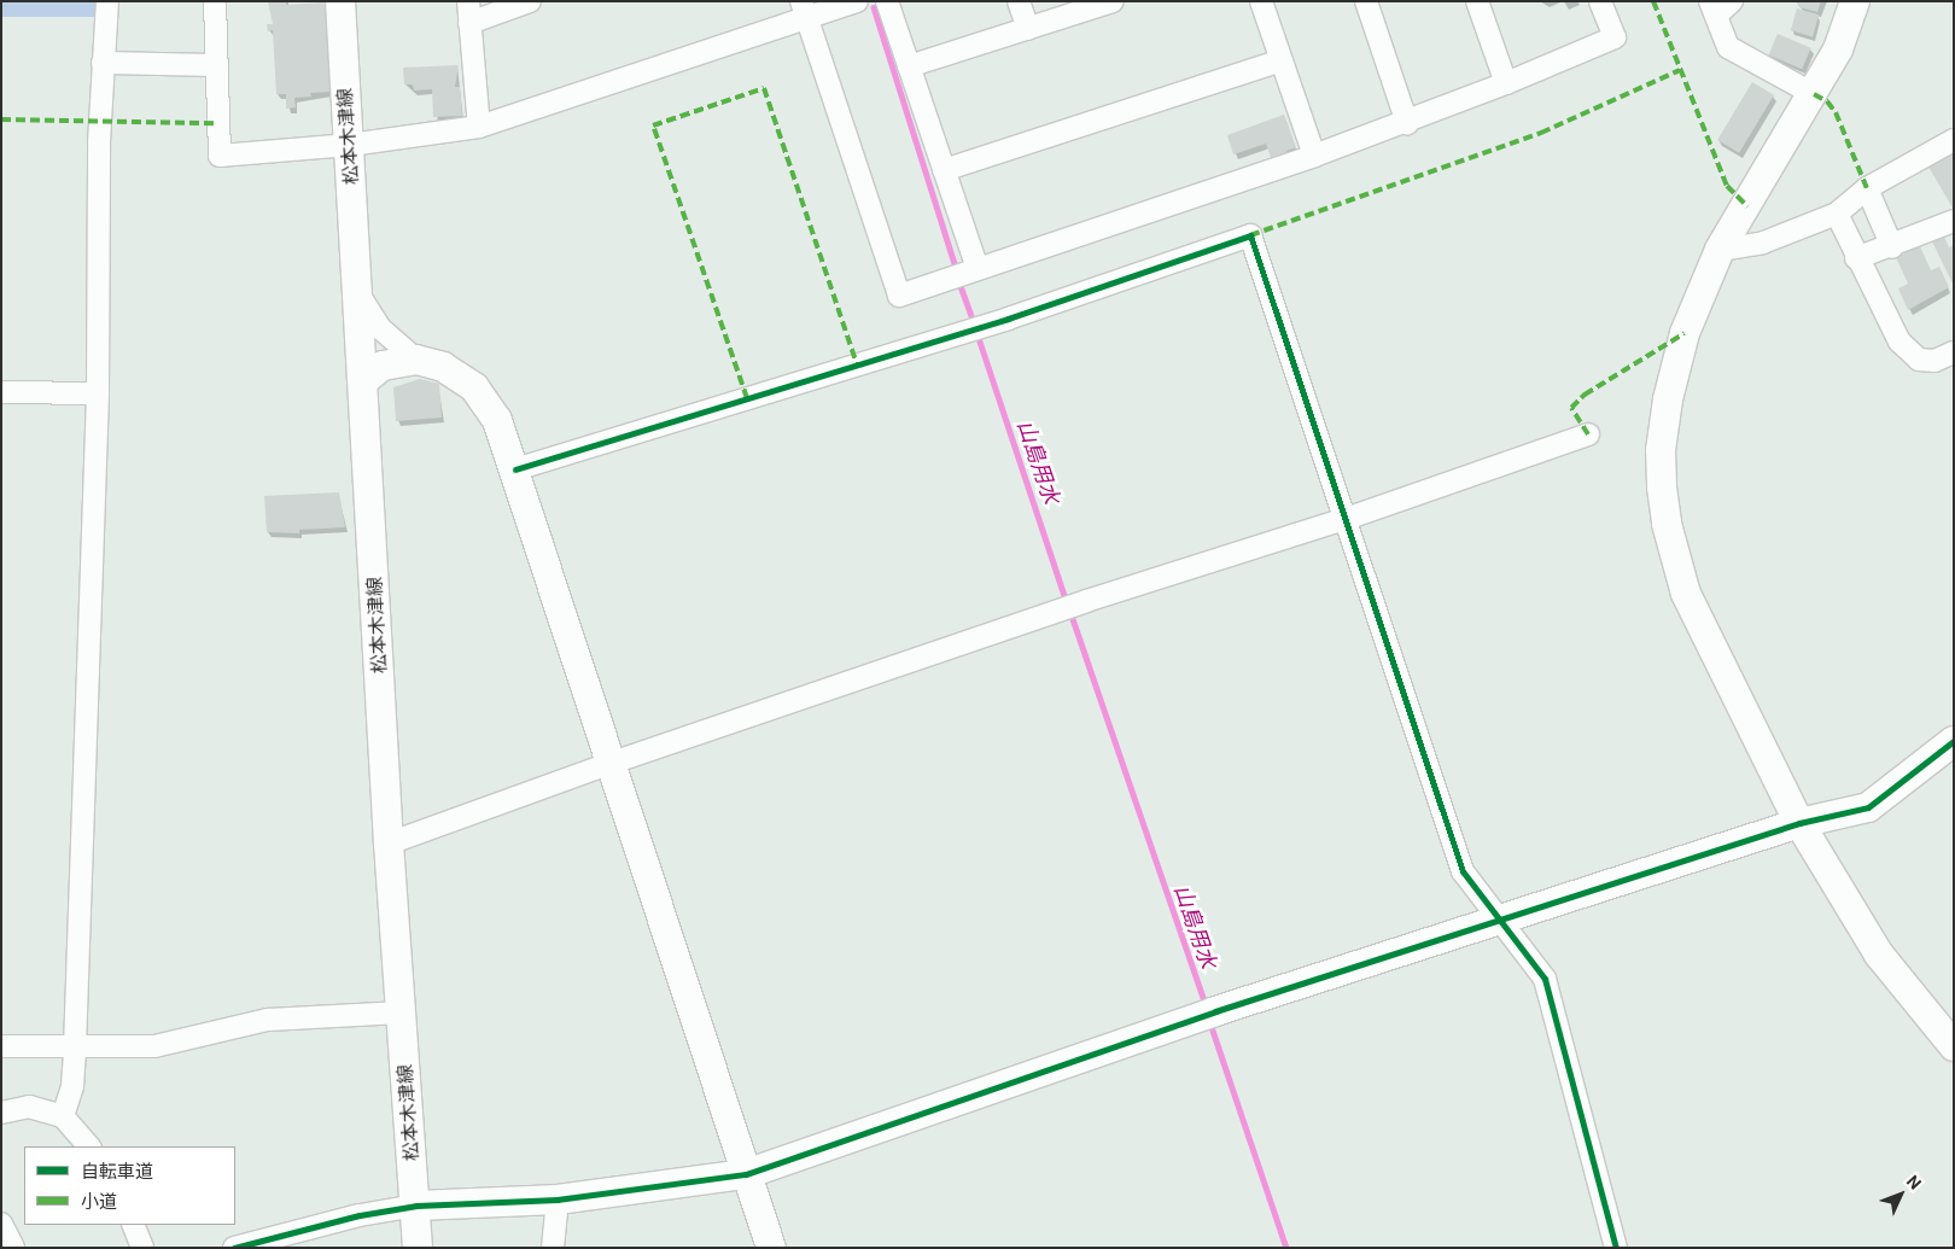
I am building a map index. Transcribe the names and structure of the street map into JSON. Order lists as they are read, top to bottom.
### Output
{
  "streets": {
    "street": ["松本木津線"]
  },
  "water": ["山島用水"],
  "legend": ["自転車道", "小道"],
  "north": "top right"
}
